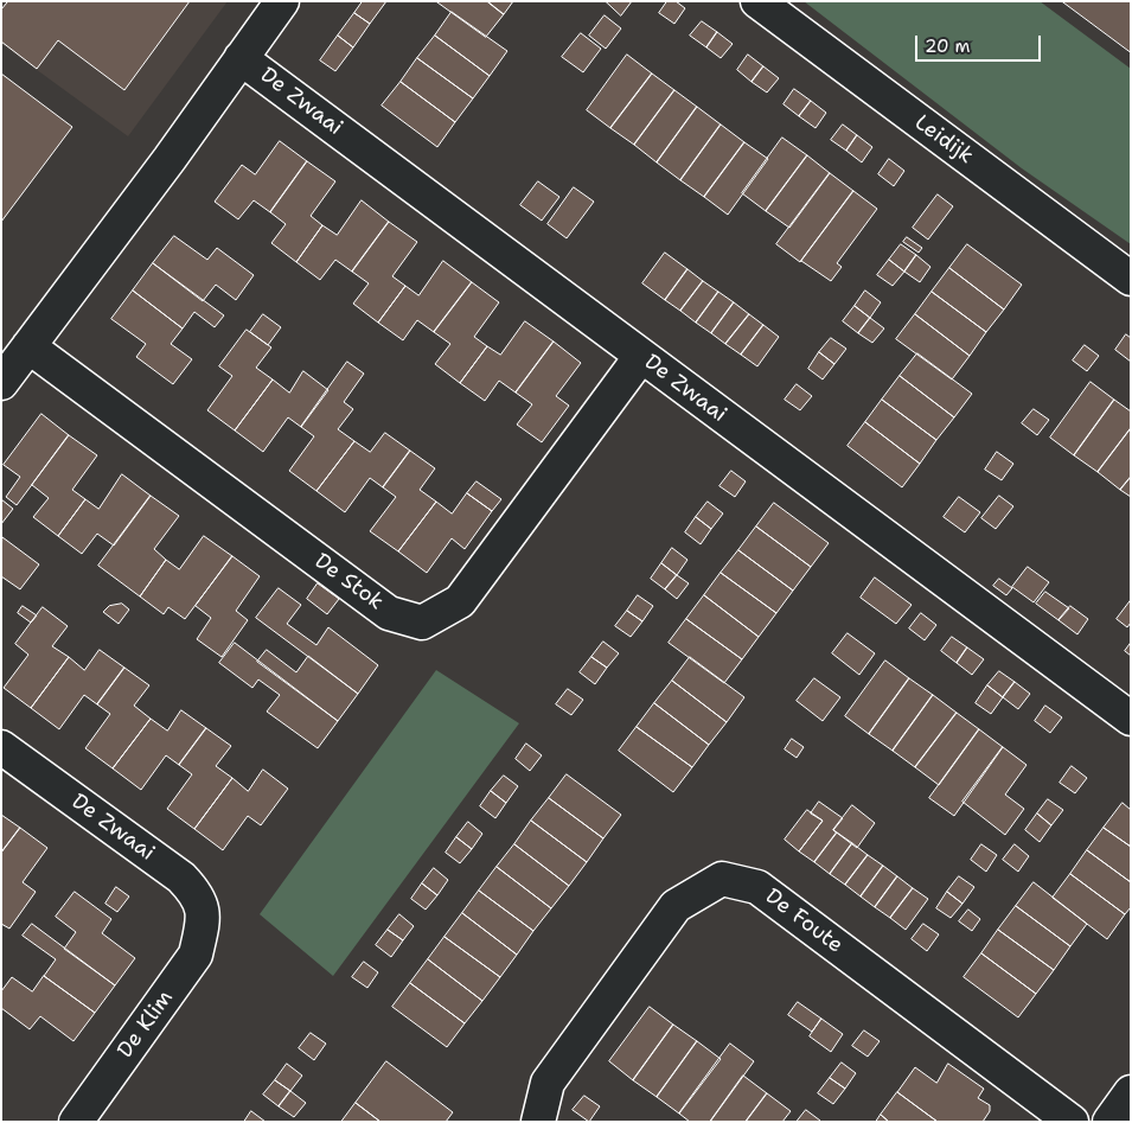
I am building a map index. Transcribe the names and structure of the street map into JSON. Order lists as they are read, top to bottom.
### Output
{
  "streets": {
    "street": [
      "De Zwaai",
      "Leidijk",
      "De Stok",
      "De Foute",
      "De Klim"
    ]
  },
  "crossings": [
    ["De Zwaai", "De Stok"],
    ["De Zwaai", "De Klim"]
  ],
  "scale_bar": "20 m"
}
